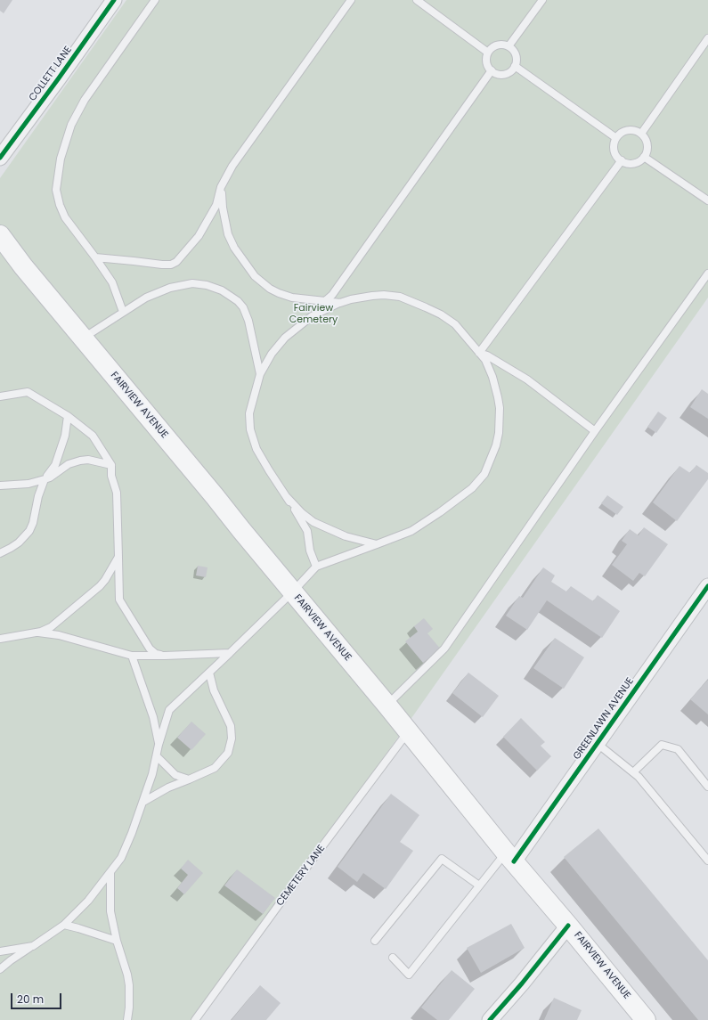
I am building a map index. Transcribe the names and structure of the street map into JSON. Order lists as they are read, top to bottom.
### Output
{
  "streets": {
    "main road": ["FAIRVIEW AVENUE"],
    "street": ["COLLETT LANE", "GREENLAWN AVENUE"],
    "lane": ["CEMETERY LANE"]
  },
  "crossings": [
    ["FAIRVIEW AVENUE", "GREENLAWN AVENUE"],
    ["FAIRVIEW AVENUE", "CEMETERY LANE"]
  ],
  "parks": ["Fairview Cemetery"],
  "scale_bar": "20 m"
}
